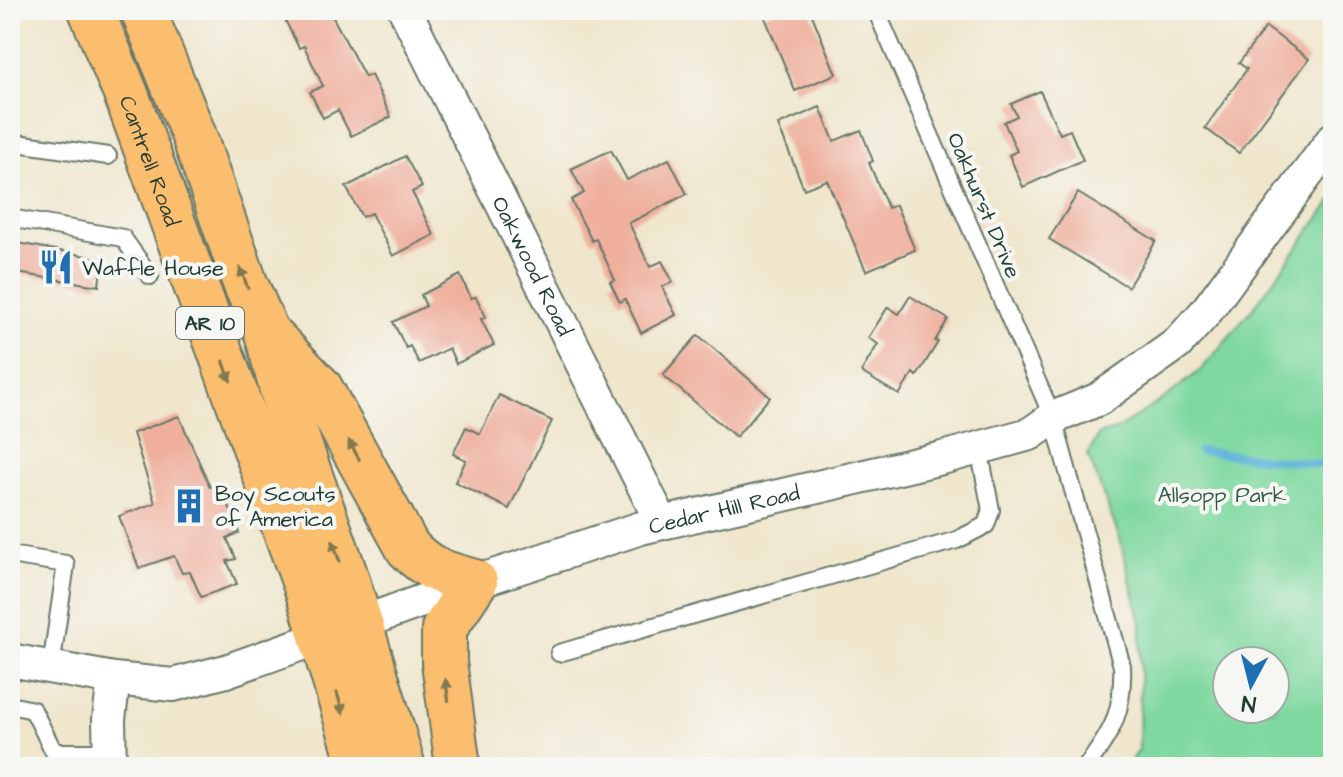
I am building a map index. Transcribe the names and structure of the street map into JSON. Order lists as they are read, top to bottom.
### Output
{
  "streets": {
    "main road": ["Cantrell Road", "AR 10"],
    "street": ["Oakwood Road", "Cedar Hill Road"],
    "lane": ["Oakhurst Drive"]
  },
  "crossings": [
    ["Cantrell Road", "Cedar Hill Road"],
    ["Oakhurst Drive", "Cedar Hill Road"],
    ["Oakwood Road", "Cedar Hill Road"]
  ],
  "parks": ["Allsopp Park"],
  "places": {
    "restaurant": ["Waffle House"],
    "building": ["Boy Scouts of America"]
  },
  "north": "bottom"
}
